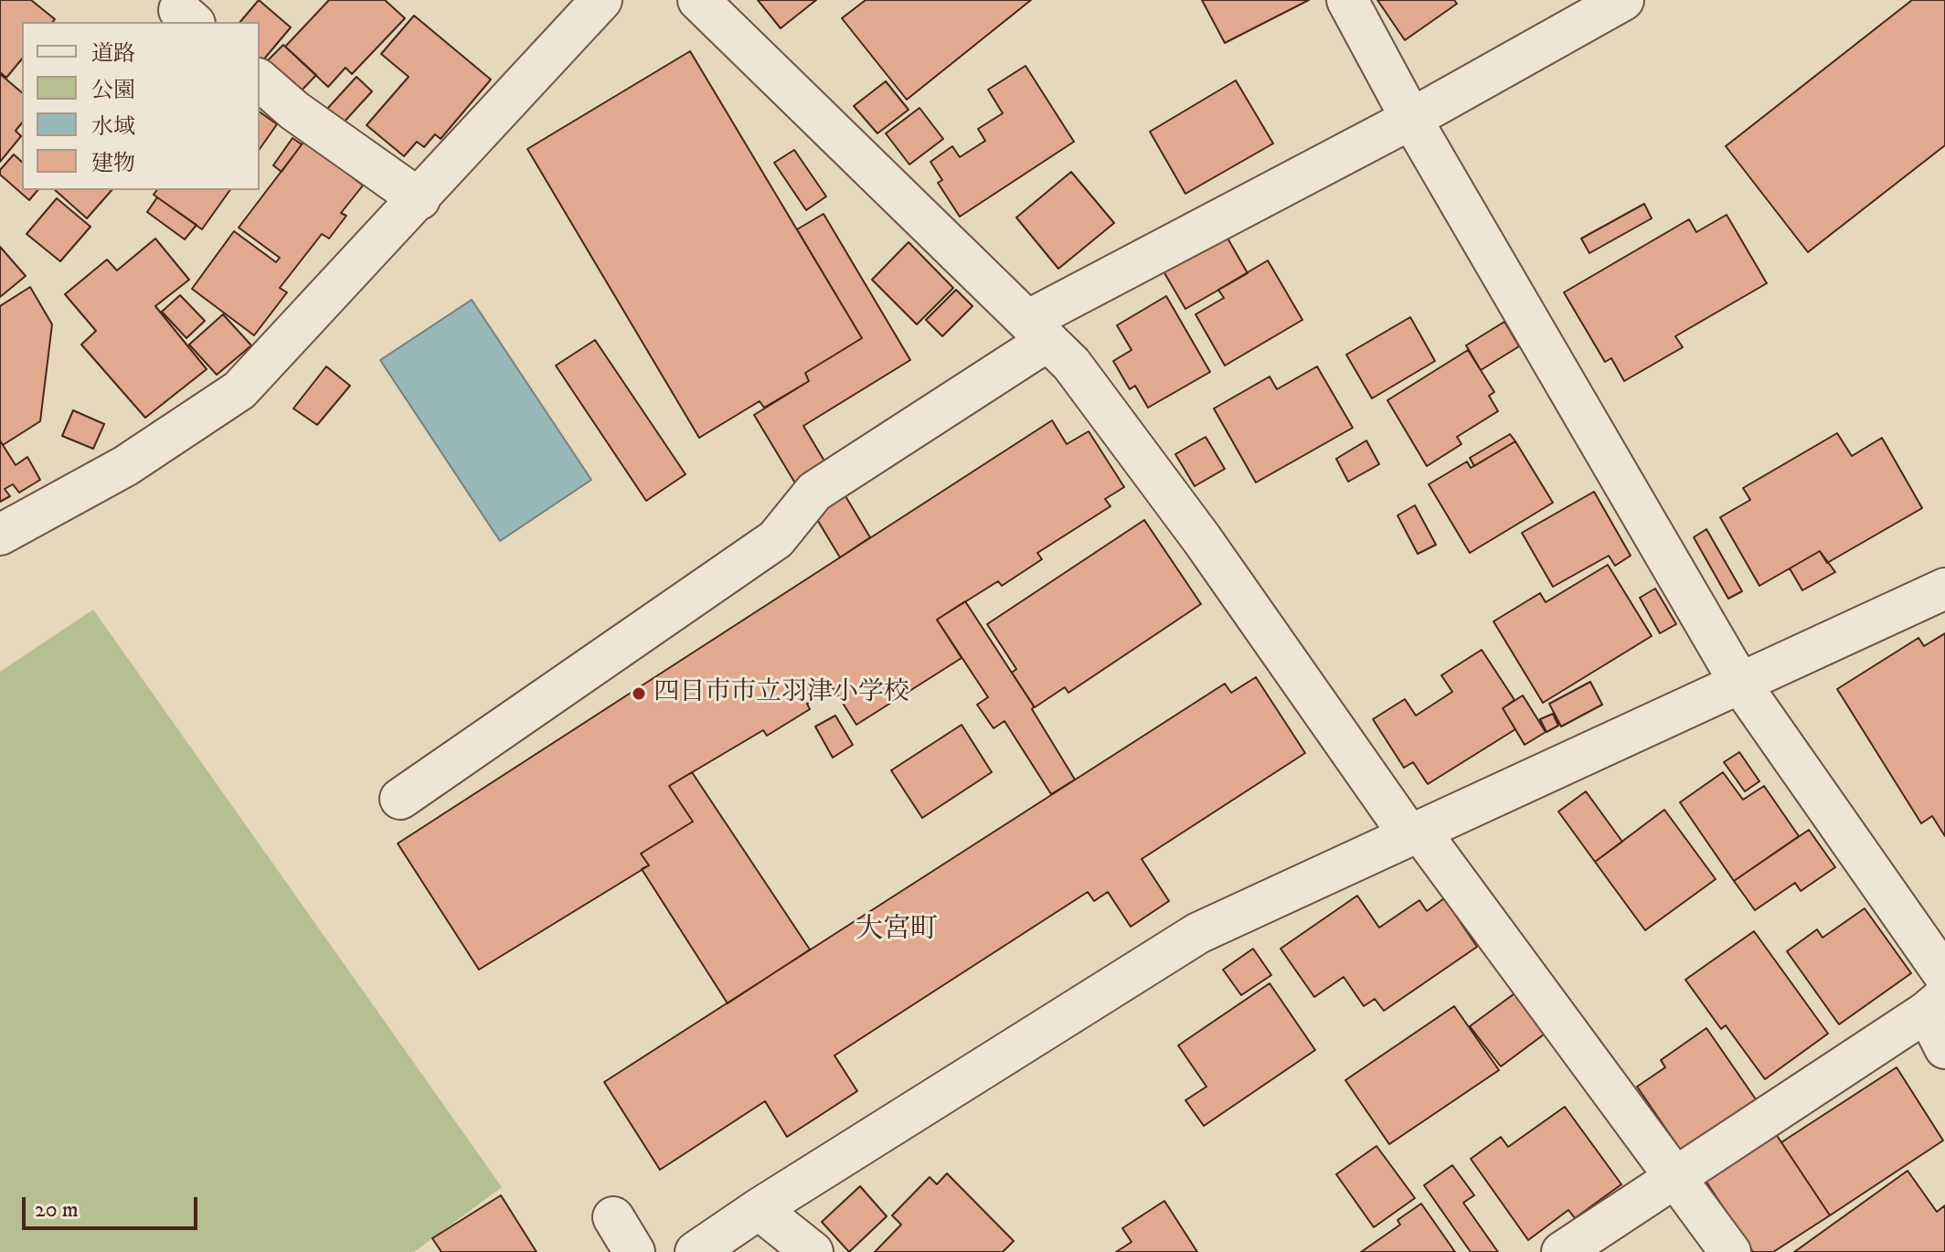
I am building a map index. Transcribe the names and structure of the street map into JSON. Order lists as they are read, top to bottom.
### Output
{
  "districts": ["大宮町"],
  "places": ["四日市市立羽津小学校"],
  "legend": [
    "道路",
    "公園",
    "水域",
    "建物"
  ],
  "scale_bar": "20 m"
}
